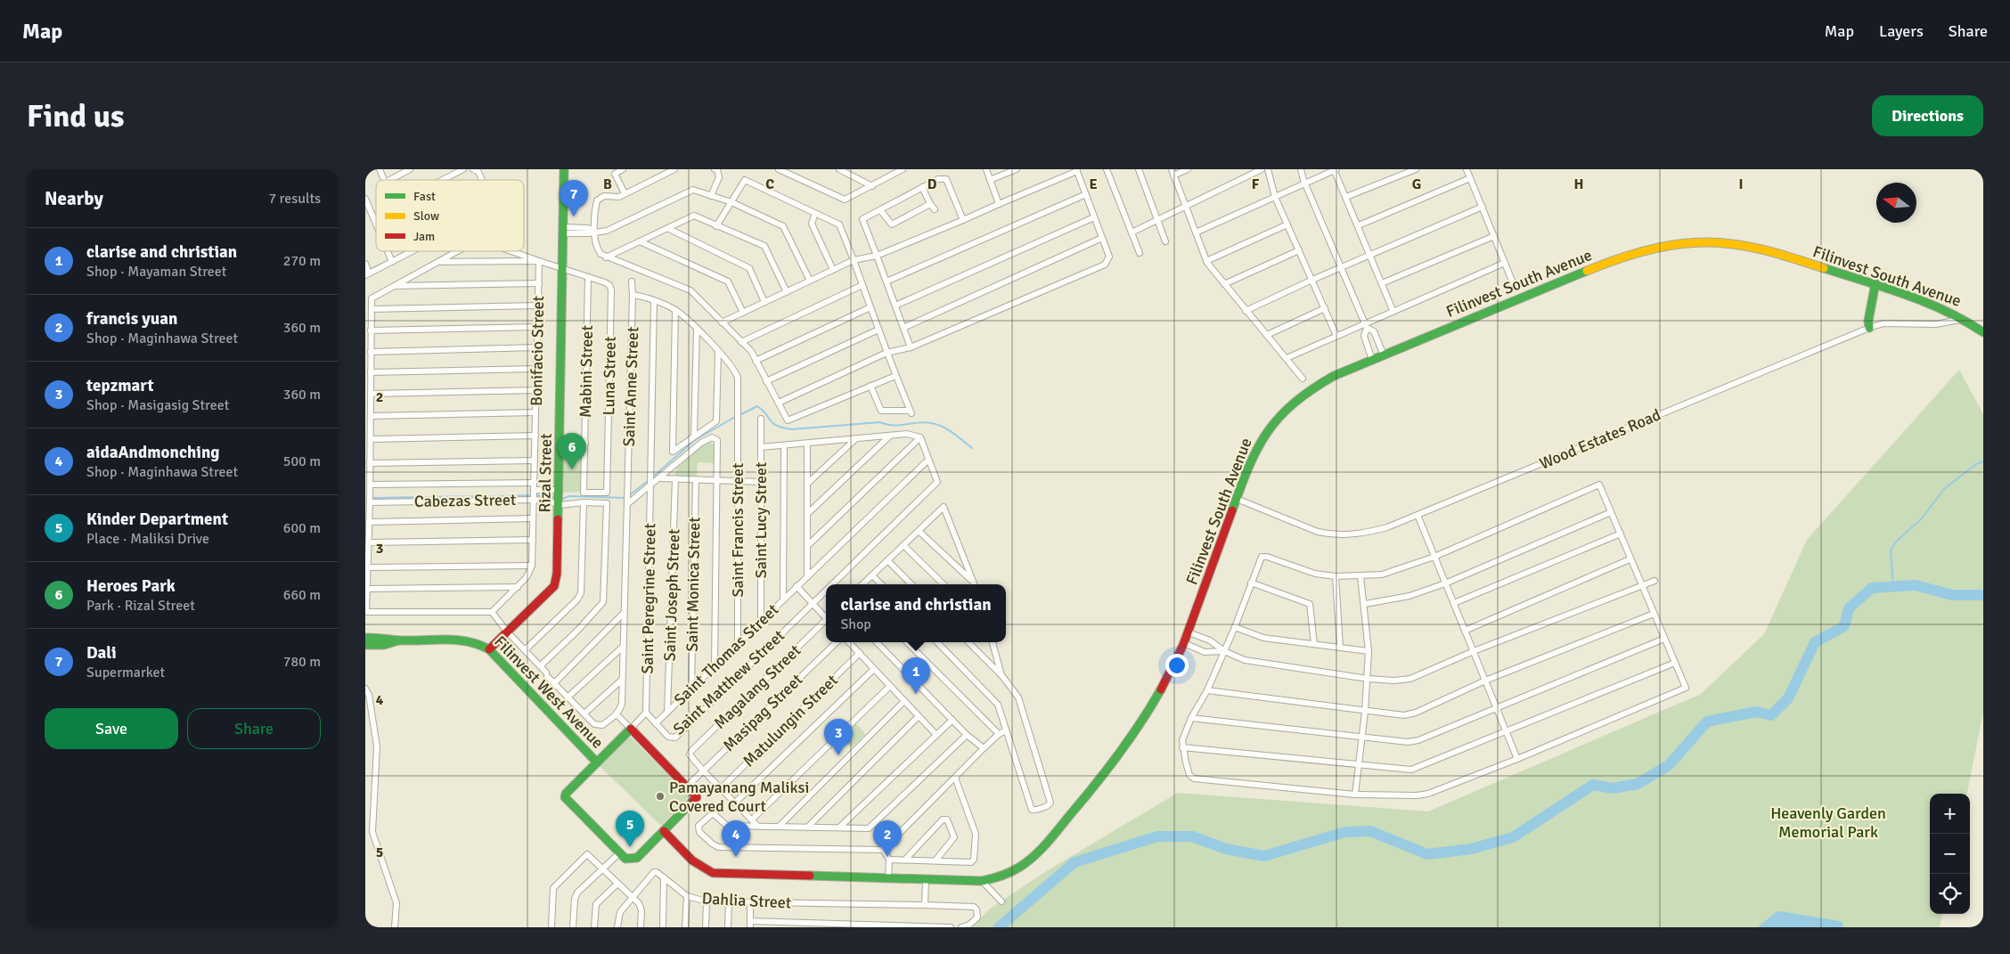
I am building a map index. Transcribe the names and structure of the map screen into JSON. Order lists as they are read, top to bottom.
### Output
{
  "streets": {
    "street": [
      "Filinvest South Avenue",
      "Bonifacio Street",
      "Mabini Street",
      "Luna Street",
      "Saint Anne Street",
      "Wood Estates Road",
      "Rizal Street",
      "Cabezas Street",
      "Saint Lucy Street",
      "Saint Francis Street",
      "Saint Monica Street",
      "Saint Joseph Street",
      "Saint Peregrine Street",
      "Saint Thomas Street",
      "Saint Matthew Street",
      "Magalang Street",
      "Filinvest West Avenue",
      "Masipag Street",
      "Matulungin Street",
      "Dahlia Street"
    ]
  },
  "crossings": [
    ["Filinvest South Avenue", "Wood Estates Road"],
    ["Bonifacio Street", "Luna Street"],
    ["Bonifacio Street", "Cabezas Street"],
    ["Mabini Street", "Luna Street"],
    ["Luna Street", "Rizal Street"],
    ["Saint Anne Street", "Saint Francis Street"],
    ["Rizal Street", "Cabezas Street"],
    ["Rizal Street", "Filinvest West Avenue"],
    ["Saint Lucy Street", "Saint Thomas Street"],
    ["Saint Francis Street", "Saint Peregrine Street"],
    ["Saint Francis Street", "Saint Thomas Street"],
    ["Saint Monica Street", "Saint Thomas Street"],
    ["Saint Joseph Street", "Saint Thomas Street"],
    ["Saint Peregrine Street", "Saint Matthew Street"],
    ["Saint Thomas Street", "Saint Matthew Street"],
    ["Magalang Street", "Masipag Street"]
  ],
  "parks": ["Heavenly Garden Memorial Park"],
  "places": ["Pamayanang Maliksi Covered Court"],
  "legend": ["Fast", "Slow", "Jam"],
  "north": "left",
  "page": {
    "header": "Map",
    "nav": ["Map", "Layers", "Share"],
    "buttons": [
      "Directions",
      ["Save", "Share"]
    ],
    "title": "Find us",
    "heading": ["Nearby", "7 results"],
    "pins": [
      "7",
      "6",
      "1",
      "3",
      "5",
      "2",
      "4"
    ],
    "list": [
      {
        "mark": "1",
        "name": "clarise and christian",
        "note": "Shop · Mayaman Street",
        "value": "270 m"
      },
      {
        "mark": "2",
        "name": "francis yuan",
        "note": "Shop · Maginhawa Street",
        "value": "360 m"
      },
      {
        "mark": "3",
        "name": "tepzmart",
        "note": "Shop · Masigasig Street",
        "value": "360 m"
      },
      {
        "mark": "4",
        "name": "aidaAndmonching",
        "note": "Shop · Maginhawa Street",
        "value": "500 m"
      },
      {
        "mark": "5",
        "name": "Kinder Department",
        "note": "Place · Maliksi Drive",
        "value": "600 m"
      },
      {
        "mark": "6",
        "name": "Heroes Park",
        "note": "Park · Rizal Street",
        "value": "660 m"
      },
      {
        "mark": "7",
        "name": "Dali",
        "note": "Supermarket",
        "value": "780 m"
      }
    ],
    "popup": ["clarise and christian", "Shop"],
    "map_buttons": ["+", "−"]
  },
  "grid": {
    "columns": [
      "B",
      "C",
      "D",
      "E",
      "F",
      "G",
      "H",
      "I"
    ],
    "rows": [
      "2",
      "3",
      "4",
      "5"
    ]
  }
}
